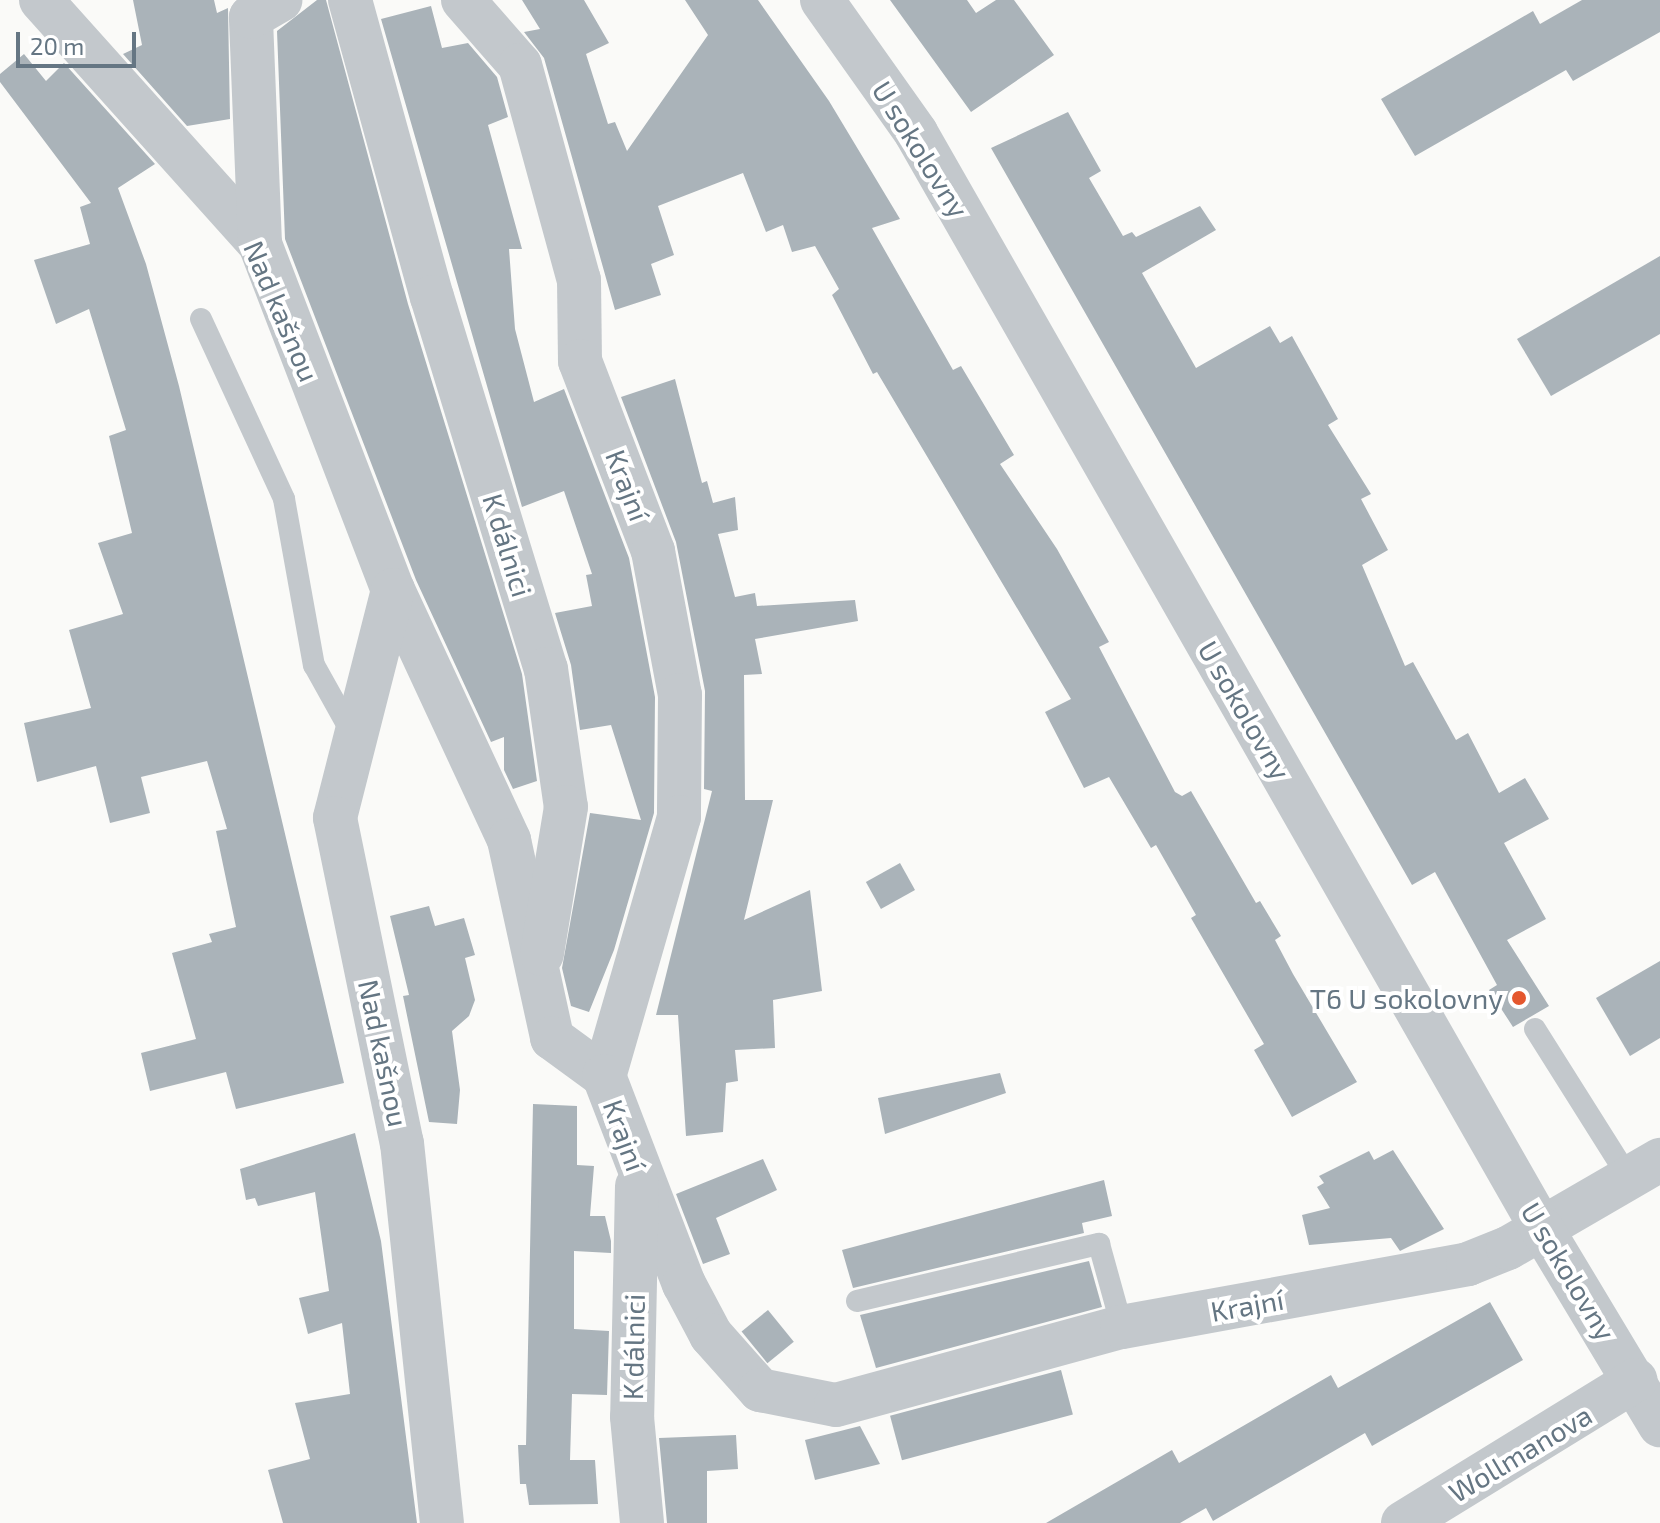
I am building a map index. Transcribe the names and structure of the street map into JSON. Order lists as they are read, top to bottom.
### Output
{
  "streets": {
    "street": [
      "U sokolovny",
      "Nad kašnou",
      "Krajní",
      "K dálnici",
      "Wollmanova"
    ]
  },
  "crossings": [
    ["U sokolovny", "Krajní"],
    ["U sokolovny", "Wollmanova"],
    ["Nad kašnou", "K dálnici"],
    ["Krajní", "K dálnici"]
  ],
  "places": ["T6 U sokolovny"],
  "scale_bar": "20 m"
}
